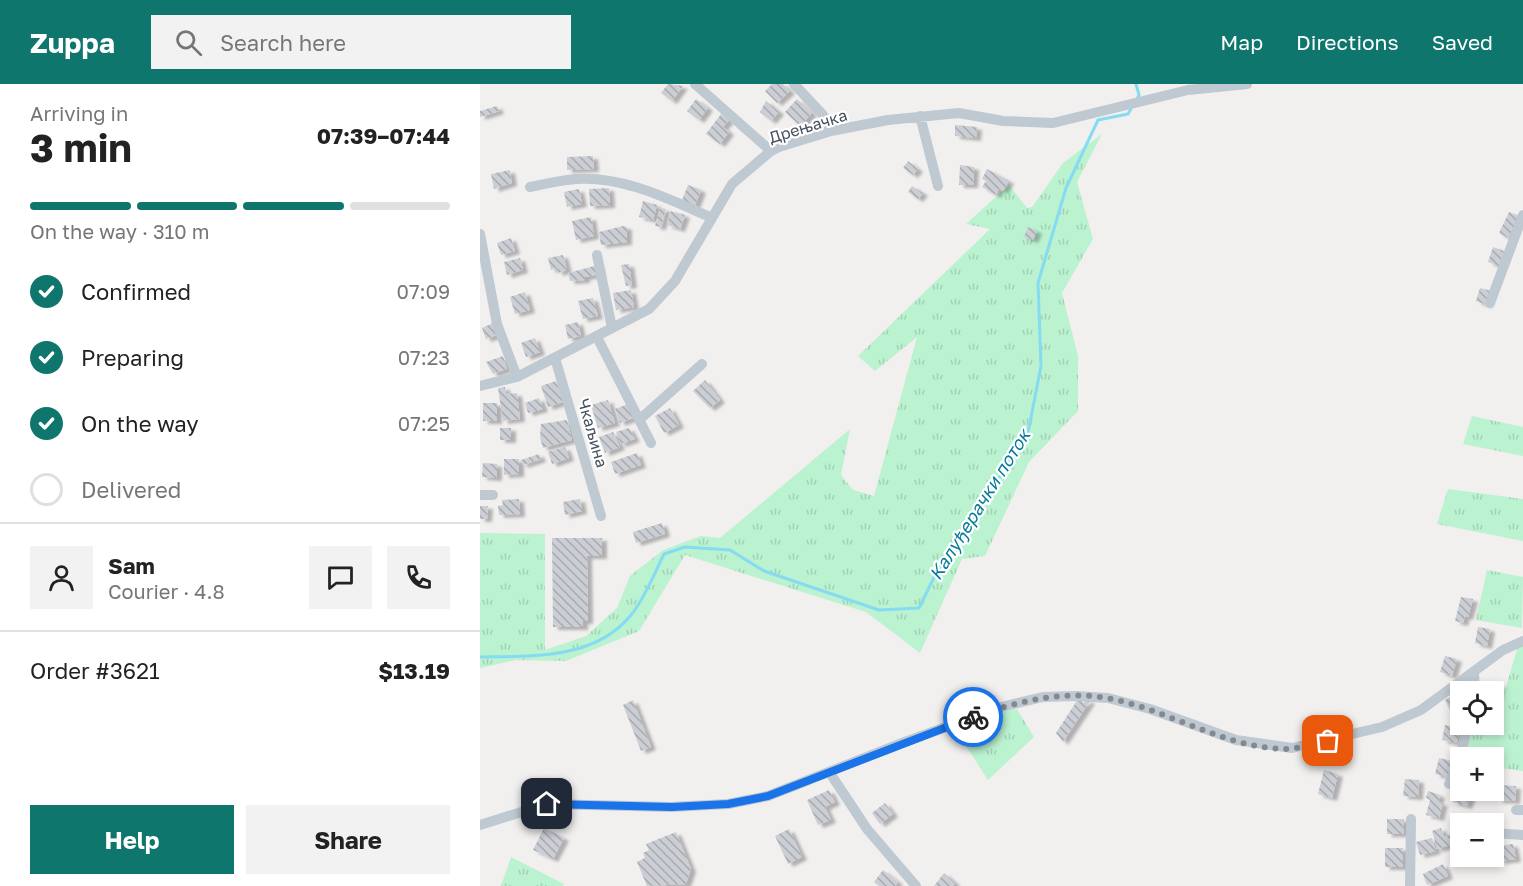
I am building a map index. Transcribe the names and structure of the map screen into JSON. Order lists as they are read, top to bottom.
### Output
{
  "streets": {
    "street": ["Дрењачка", "Чкаљина"]
  },
  "crossings": [
    ["Дрењачка", "Чкаљина"]
  ],
  "water": ["Калуђерачки поток"],
  "page": {
    "header": "Zuppa",
    "search": "Search here",
    "nav": ["Map", "Directions", "Saved"],
    "heading": ["3 min", "Arriving in", "07:39–07:44"],
    "panel": [
      "Sam",
      "Courier · 4.8",
      "Order #3621",
      "$13.19"
    ],
    "bar": "On the way · 310 m",
    "list": [
      ["Confirmed", "07:09"],
      ["Preparing", "07:23"],
      ["On the way", "07:25"],
      "Delivered"
    ],
    "map_buttons": ["+", "−"],
    "buttons": ["Help", "Share"]
  }
}
